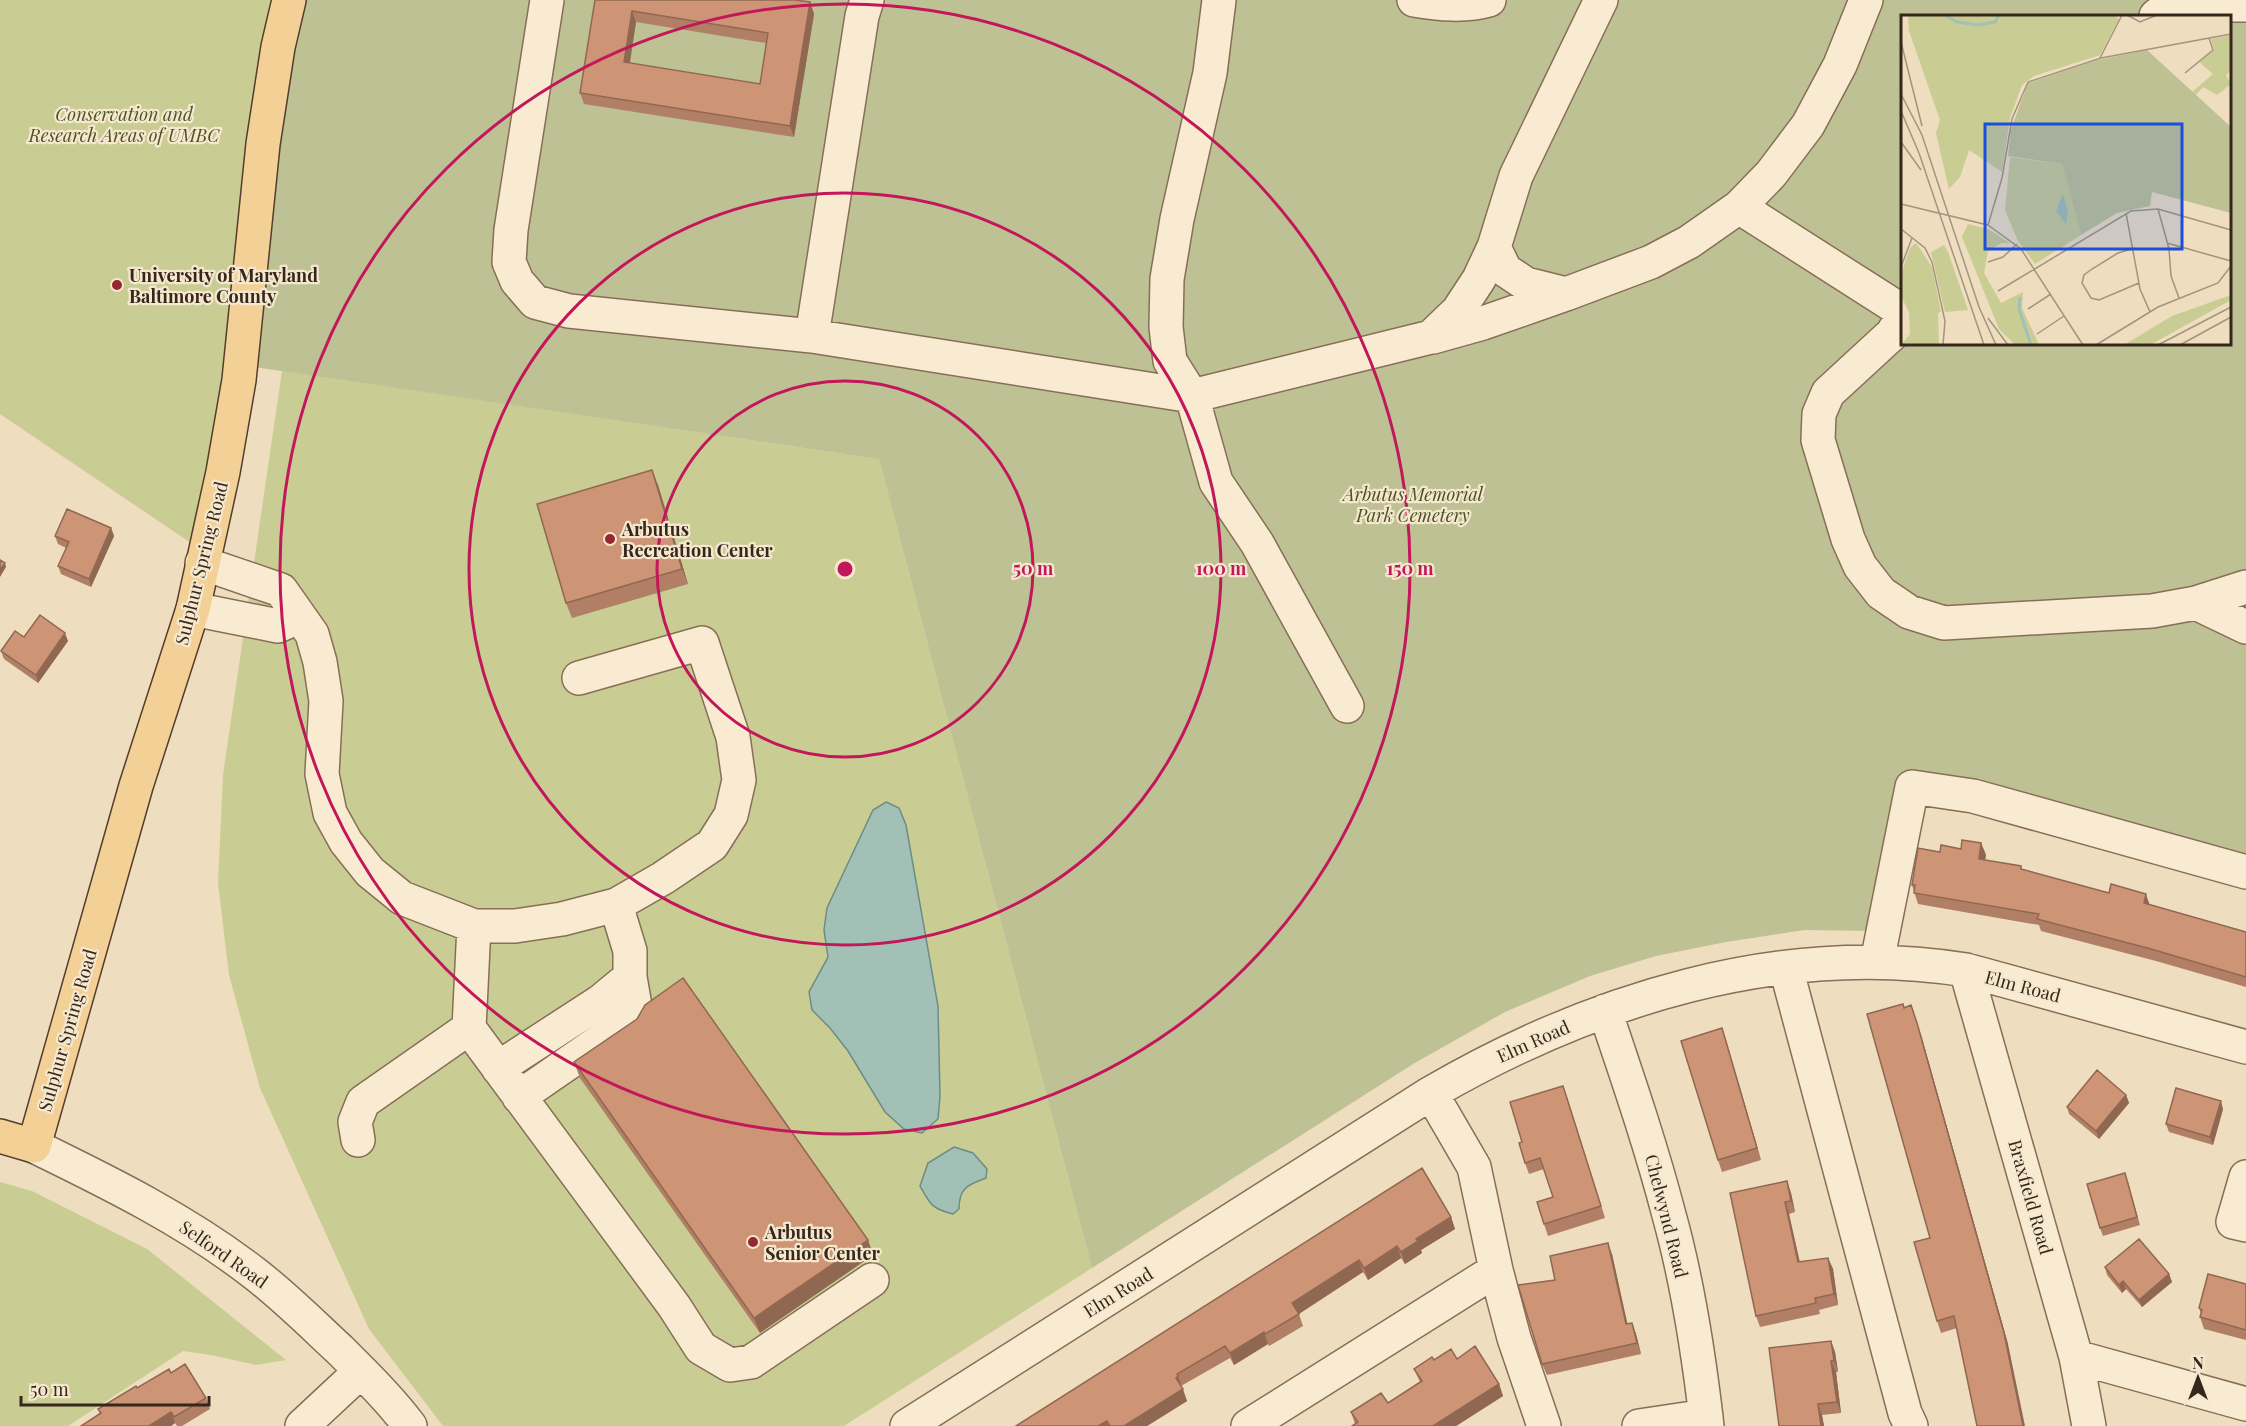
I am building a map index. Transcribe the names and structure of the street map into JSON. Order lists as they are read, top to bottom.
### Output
{
  "streets": {
    "main road": ["Sulphur Spring Road", "Selford Road"],
    "street": ["Elm Road", "Braxfield Road", "Chelwynd Road"]
  },
  "crossings": [
    ["Sulphur Spring Road", "Selford Road"],
    ["Elm Road", "Braxfield Road"],
    ["Elm Road", "Chelwynd Road"]
  ],
  "parks": ["Conservation and Research Areas of UMBC", "Arbutus Memorial Park Cemetery"],
  "places": ["University of Maryland Baltimore County", "Arbutus Recreation Center", "Arbutus Senior Center"],
  "scale_bar": "50 m",
  "north": "top",
  "rings": ["50 m", "100 m", "150 m"]
}
